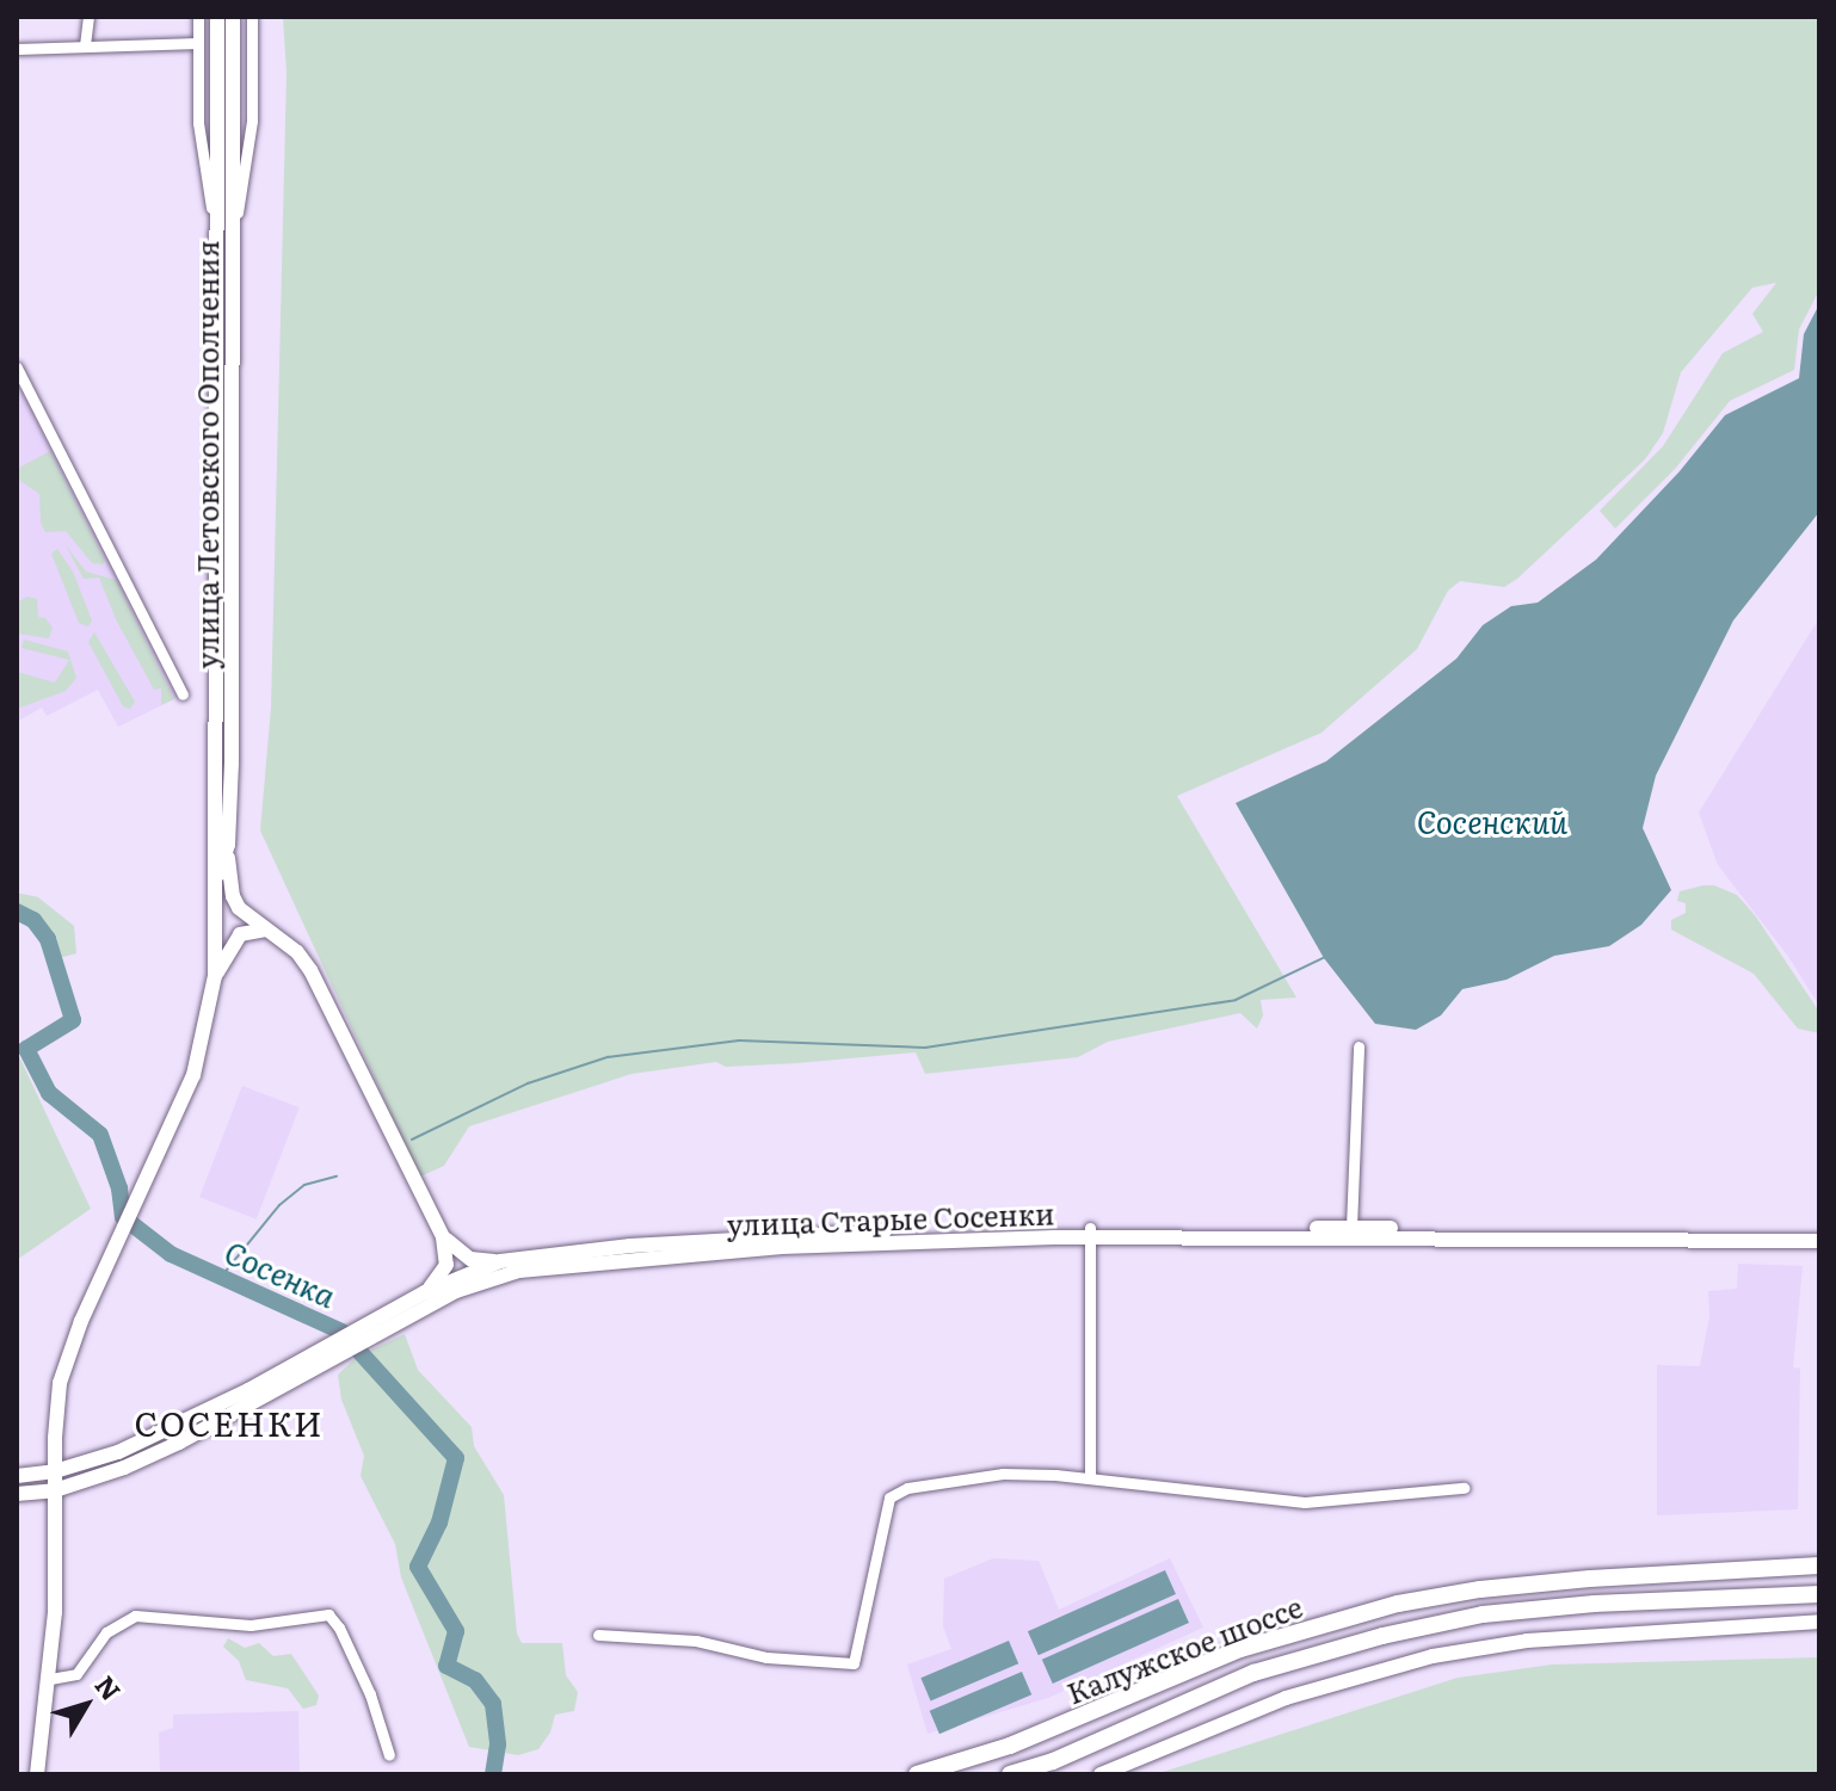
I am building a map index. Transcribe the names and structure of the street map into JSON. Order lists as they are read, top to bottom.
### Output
{
  "streets": {
    "highway": ["Калужское шоссе"],
    "main road": ["улица Летовского Ополчения", "улица Старые Сосенки"]
  },
  "crossings": [
    ["улица Летовского Ополчения", "улица Старые Сосенки"]
  ],
  "districts": ["СОСЕНКИ"],
  "water": ["Сосенский", "Сосенка"],
  "north": "top right"
}
